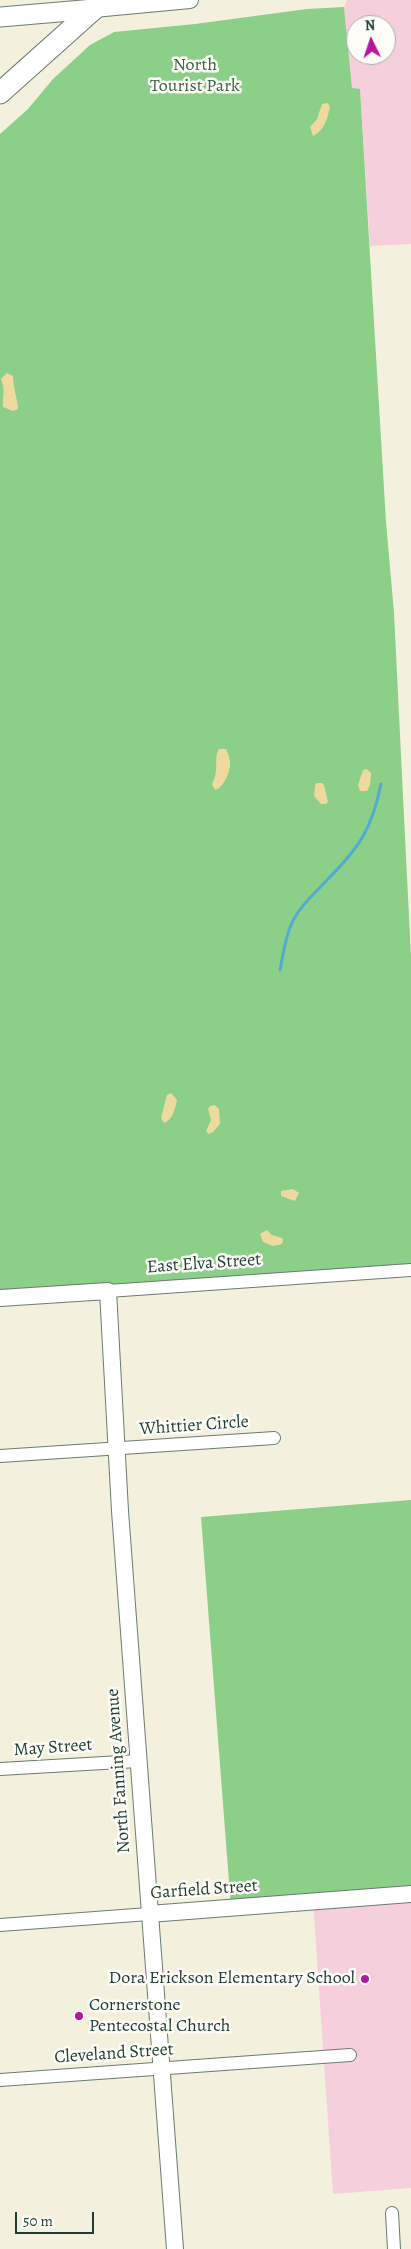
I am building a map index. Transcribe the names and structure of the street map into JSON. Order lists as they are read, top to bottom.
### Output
{
  "streets": {
    "street": [
      "East Elva Street",
      "Whittier Circle",
      "May Street",
      "North Fanning Avenue",
      "Garfield Street",
      "Cleveland Street"
    ]
  },
  "crossings": [
    ["East Elva Street", "North Fanning Avenue"],
    ["Whittier Circle", "North Fanning Avenue"],
    ["May Street", "North Fanning Avenue"],
    ["North Fanning Avenue", "Garfield Street"],
    ["North Fanning Avenue", "Cleveland Street"]
  ],
  "parks": ["North Tourist Park"],
  "places": ["Dora Erickson Elementary School", "Cornerstone Pentecostal Church"],
  "scale_bar": "50 m",
  "north": "top"
}
